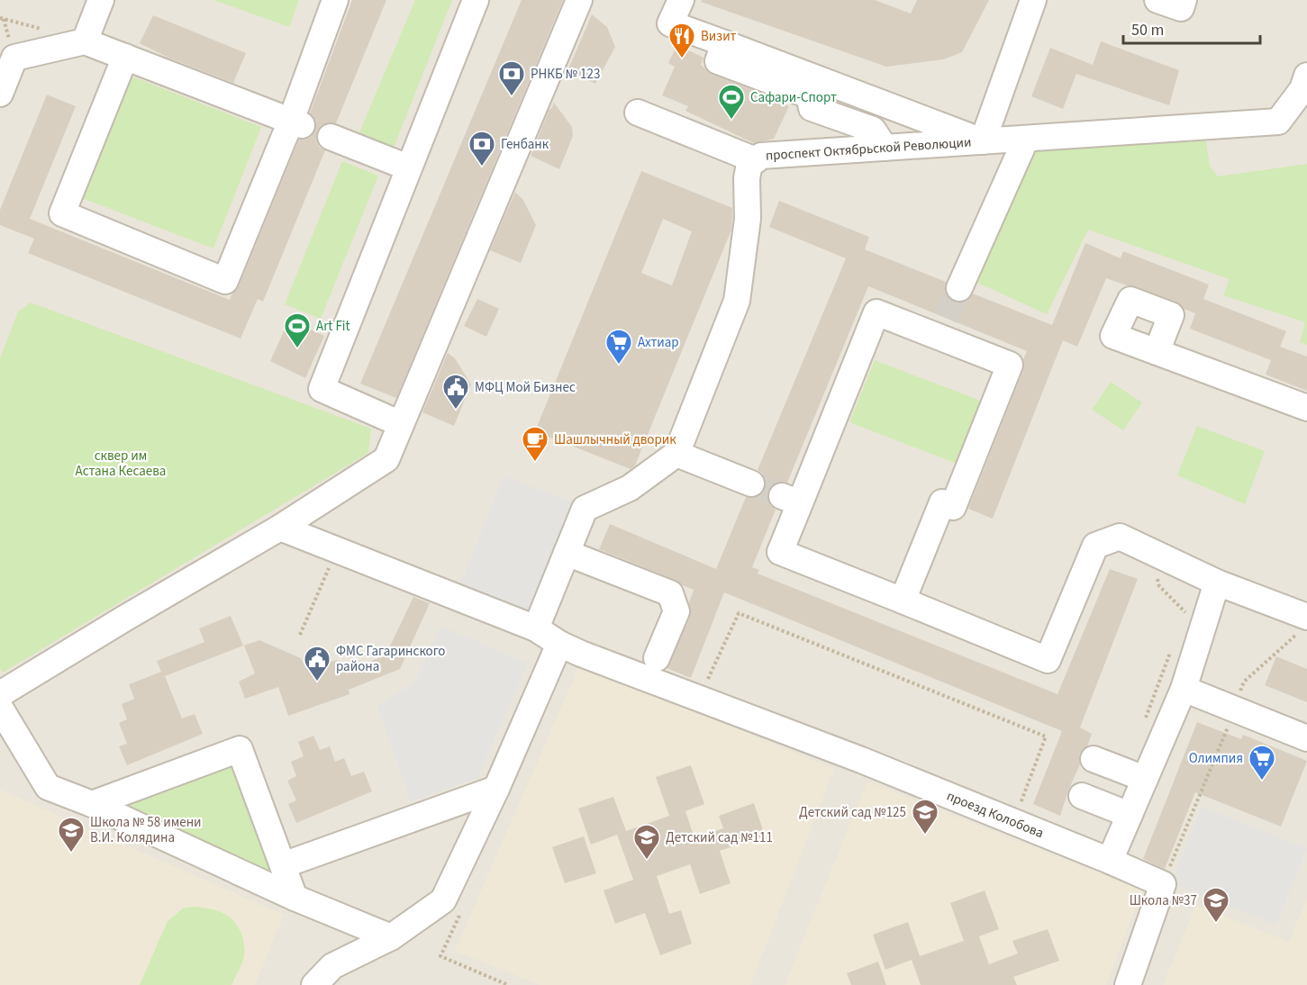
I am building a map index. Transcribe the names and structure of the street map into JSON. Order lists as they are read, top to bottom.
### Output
{
  "streets": {
    "street": ["проспект Октябрьской Революции", "проезд Колобова"]
  },
  "parks": ["сквер им Астана Кесаева"],
  "places": {
    "restaurant": ["Визит"],
    "bank": ["РНКБ № 123", "Генбанк"],
    "sports": ["Сафари-Спорт", "Art Fit"],
    "supermarket": ["Ахтиар", "Олимпия"],
    "public building": ["МФЦ Мой Бизнес", "ФМС Гагаринского района"],
    "cafe": ["Шашлычный дворик"],
    "school or university": [
      "Детский сад №125",
      "Школа № 58 имени В.И. Колядина",
      "Детский сад №111",
      "Школа №37"
    ]
  },
  "scale_bar": "50 m"
}
